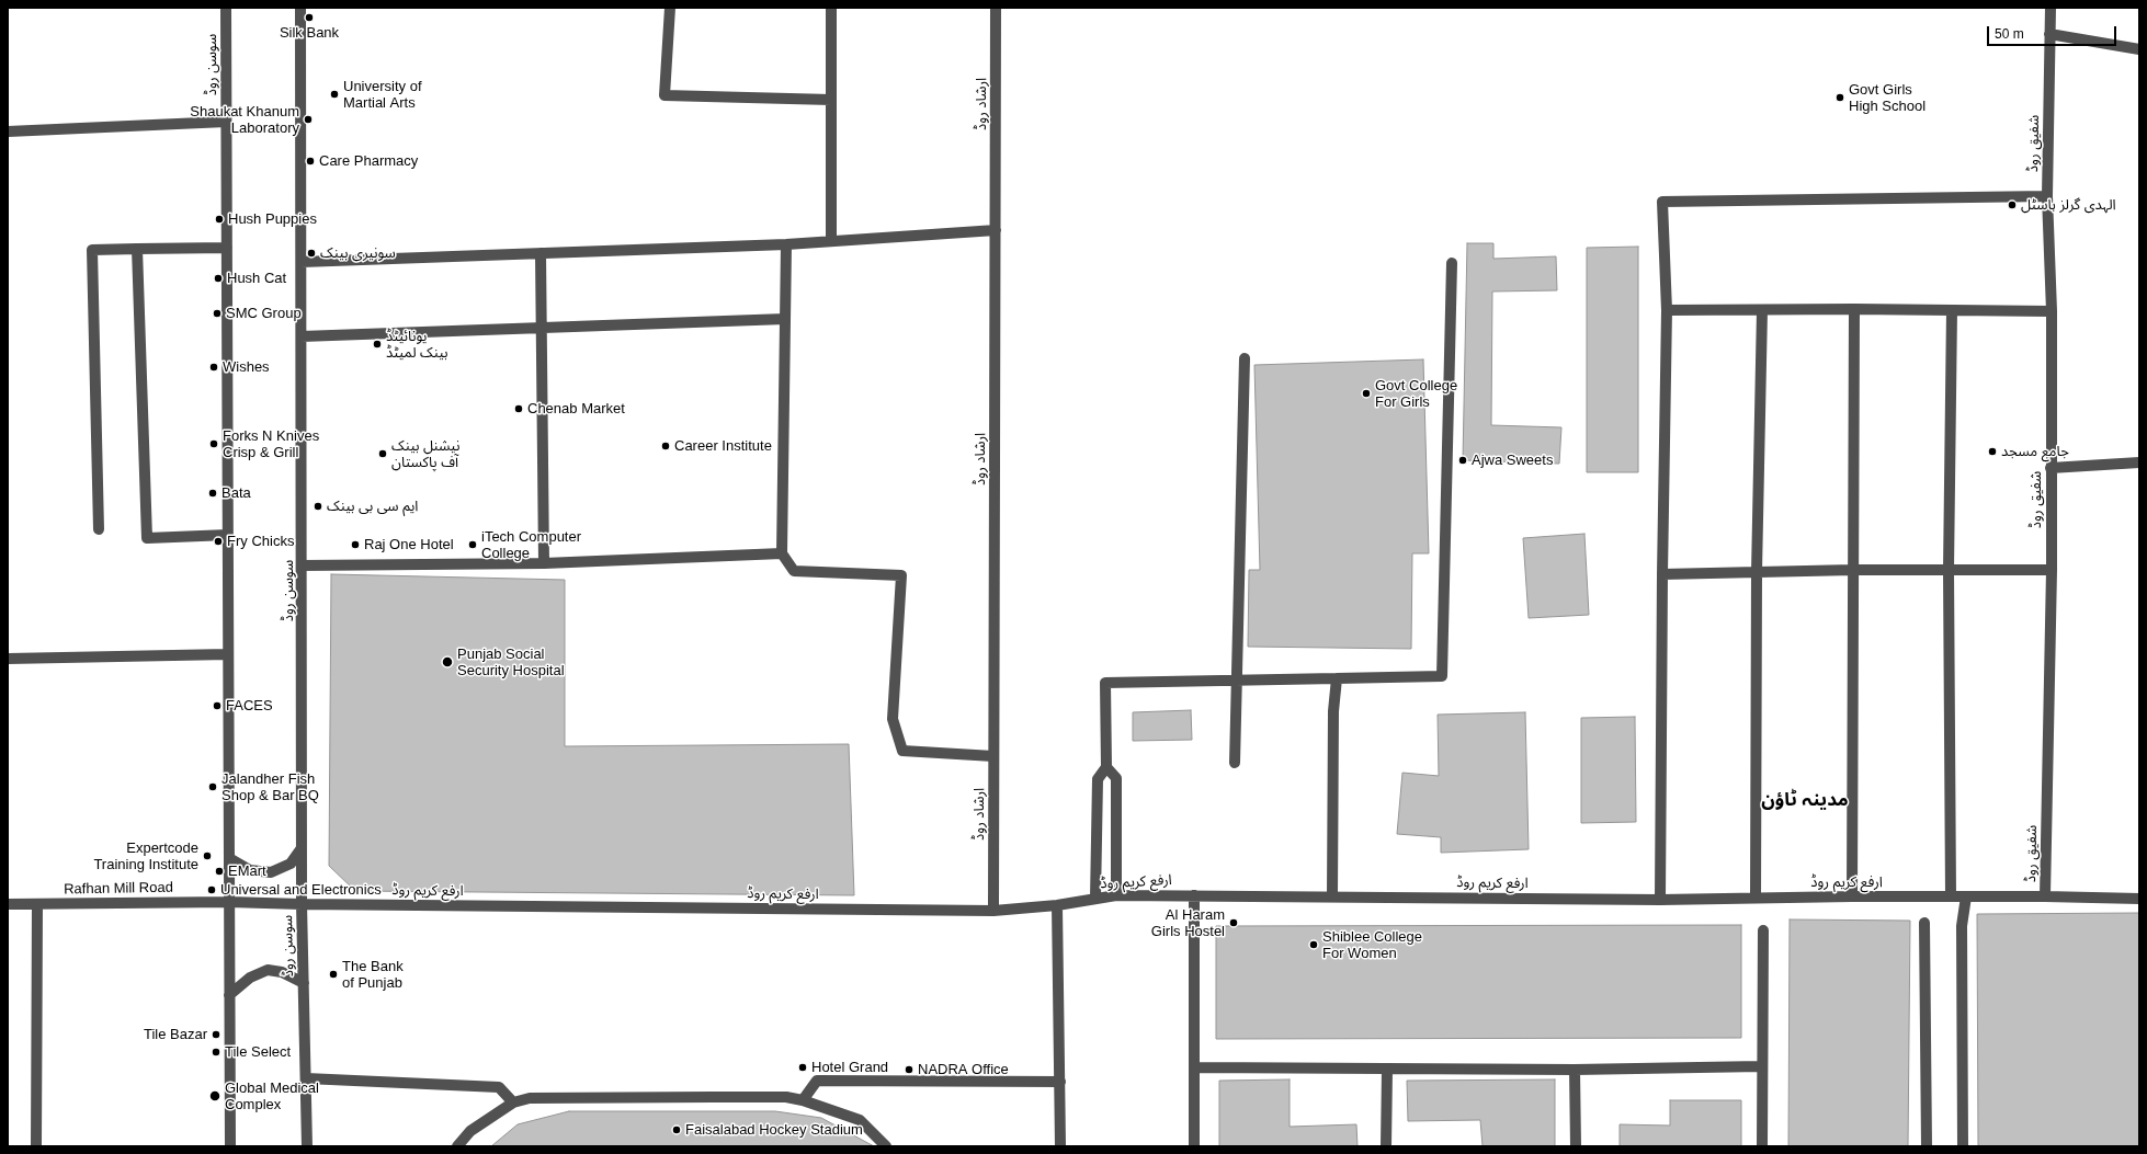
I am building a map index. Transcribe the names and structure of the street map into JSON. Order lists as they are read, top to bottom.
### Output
{
  "streets": {
    "street": [
      "سوسن روڈ",
      "ارشاد روڈ",
      "شفیق روڈ",
      "ارفع کریم روڈ",
      "Rafhan Mill Road"
    ]
  },
  "crossings": [
    ["سوسن روڈ", "ارفع کریم روڈ"],
    ["سوسن روڈ", "Rafhan Mill Road"],
    ["ارشاد روڈ", "ارفع کریم روڈ"],
    ["شفیق روڈ", "ارفع کریم روڈ"],
    ["ارفع کریم روڈ", "Rafhan Mill Road"]
  ],
  "districts": ["مدینہ ٹاؤن"],
  "places": [
    "Silk Bank",
    "University of Martial Arts",
    "Govt Girls High School",
    "Shaukat Khanum Laboratory",
    "Care Pharmacy",
    "الہدی گرلز ہاسٹل",
    "Hush Puppies",
    "سونیری بینک",
    "Hush Cat",
    "SMC Group",
    "یونائیٹڈ بینک لمیٹڈ",
    "Wishes",
    "Govt College For Girls",
    "Chenab Market",
    "Forks N Knives Crisp & Grill",
    "Career Institute",
    "جامع مسجد",
    "نیشنل بینک آف پاکستان",
    "Ajwa Sweets",
    "Bata",
    "ایم سی بی بینک",
    "Fry Chicks",
    "Raj One Hotel",
    "iTech Computer College",
    "Punjab Social Security Hospital",
    "FACES",
    "Jalandher Fish Shop & Bar BQ",
    "Expertcode Training Institute",
    "EMart",
    "Universal and Electronics",
    "Al Haram Girls Hostel",
    "Shiblee College For Women",
    "The Bank of Punjab",
    "Tile Bazar",
    "Tile Select",
    "Hotel Grand",
    "NADRA Office",
    "Global Medical Complex",
    "Faisalabad Hockey Stadium"
  ],
  "scale_bar": "50 m"
}
